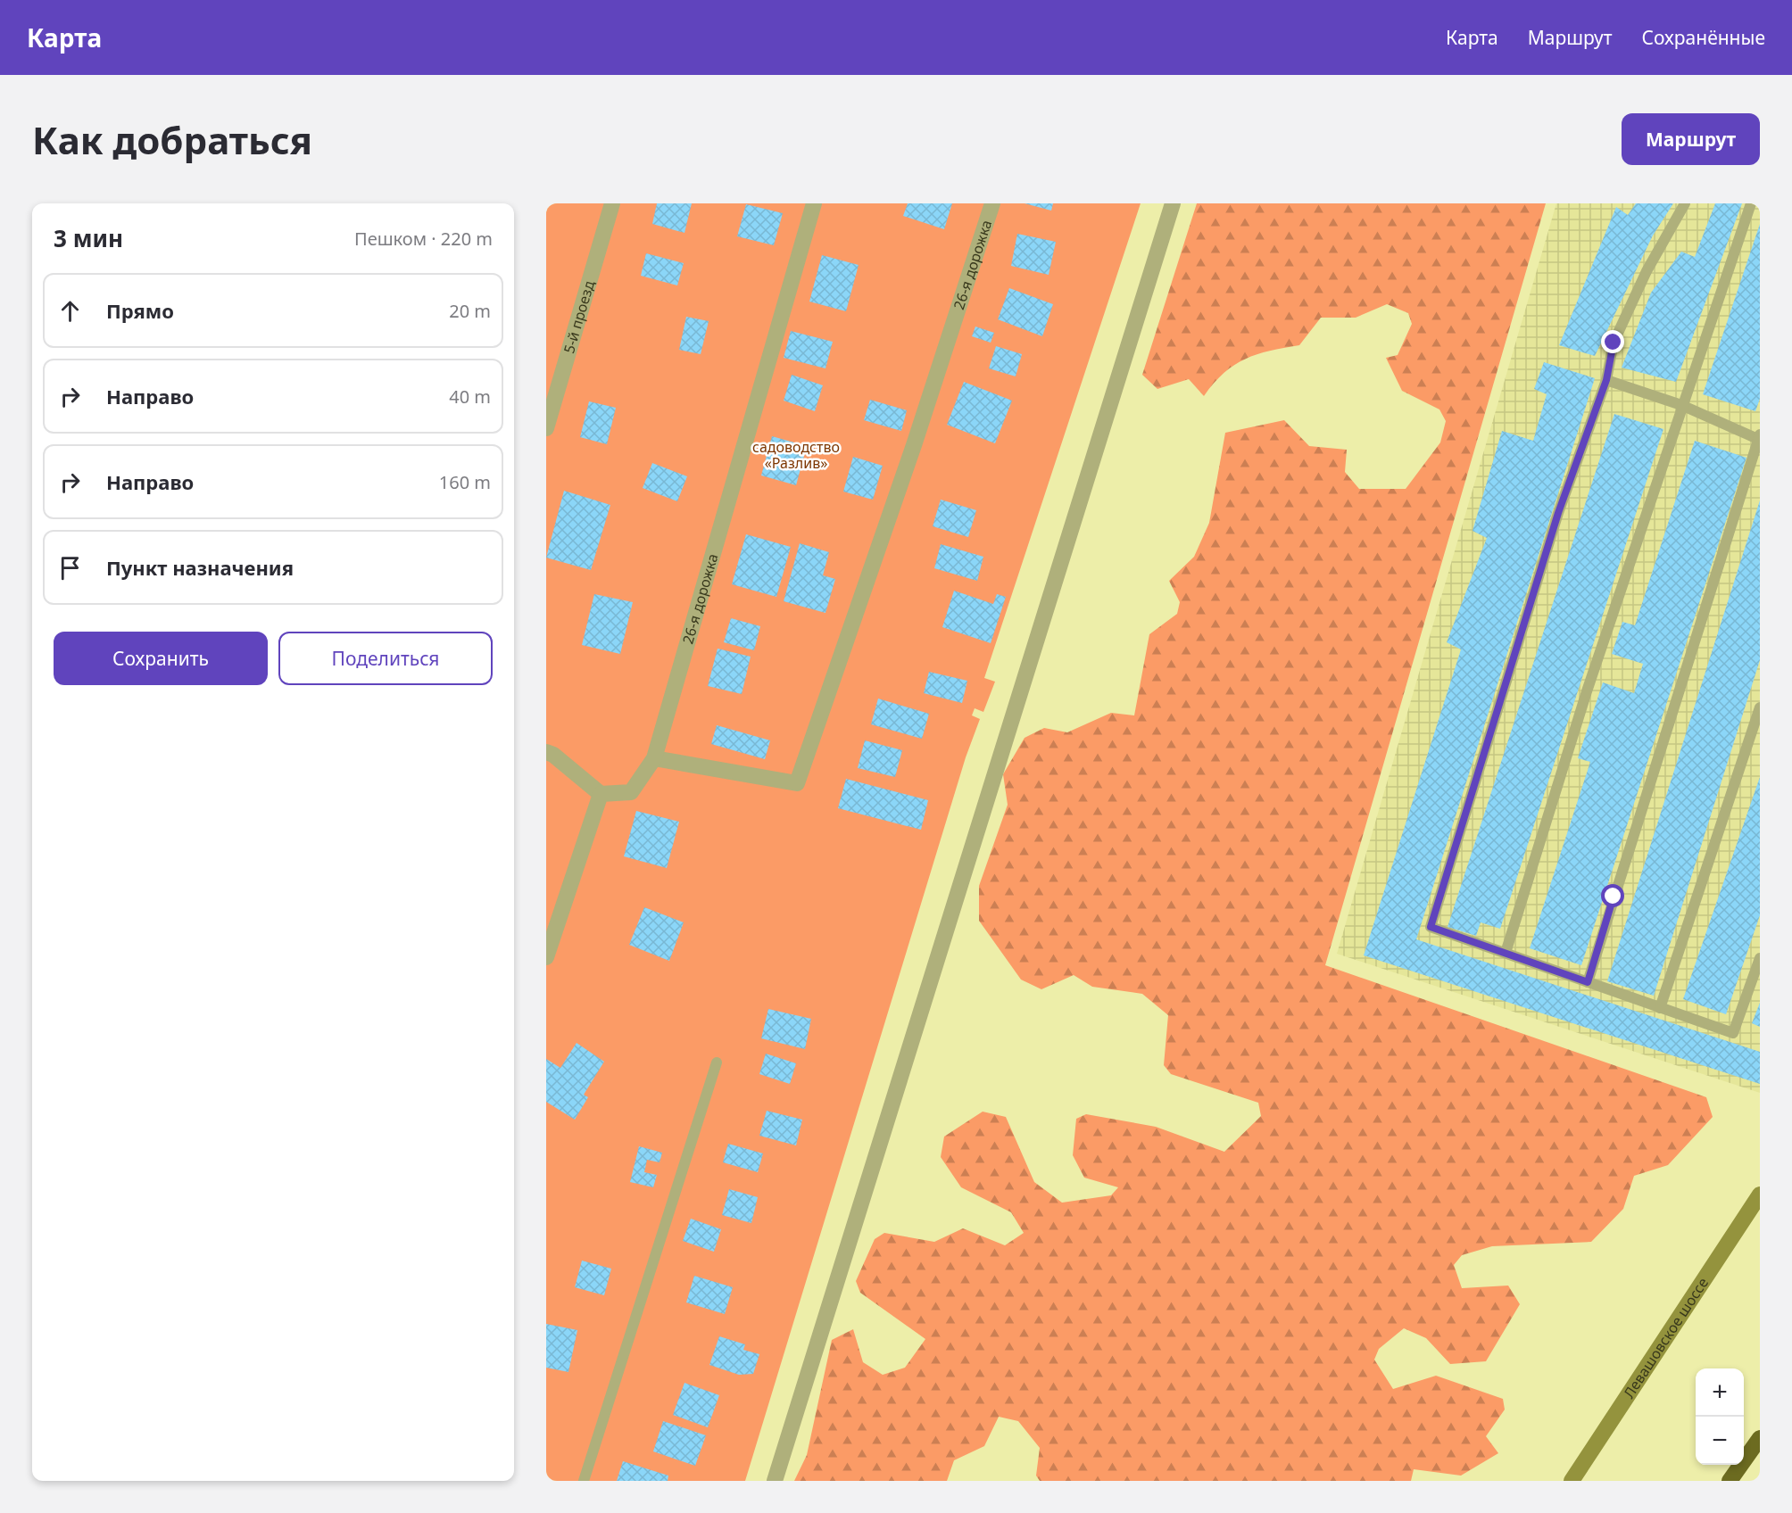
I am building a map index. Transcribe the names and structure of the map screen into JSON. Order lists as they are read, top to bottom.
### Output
{
  "streets": {
    "main road": ["Левашовское шоссе"],
    "street": ["26-я дорожка", "5-й проезд"]
  },
  "parks": ["садоводство «Разлив»"],
  "page": {
    "header": "Карта",
    "nav": ["Карта", "Маршрут", "Сохранённые"],
    "buttons": [
      "Маршрут",
      ["Сохранить", "Поделиться"]
    ],
    "title": "Как добраться",
    "heading": ["3 мин", "Пешком · 220 m"],
    "list": [
      ["Прямо", "20 m"],
      ["Направо", "40 m"],
      ["Направо", "160 m"],
      "Пункт назначения"
    ],
    "map_buttons": ["+", "−"]
  }
}
